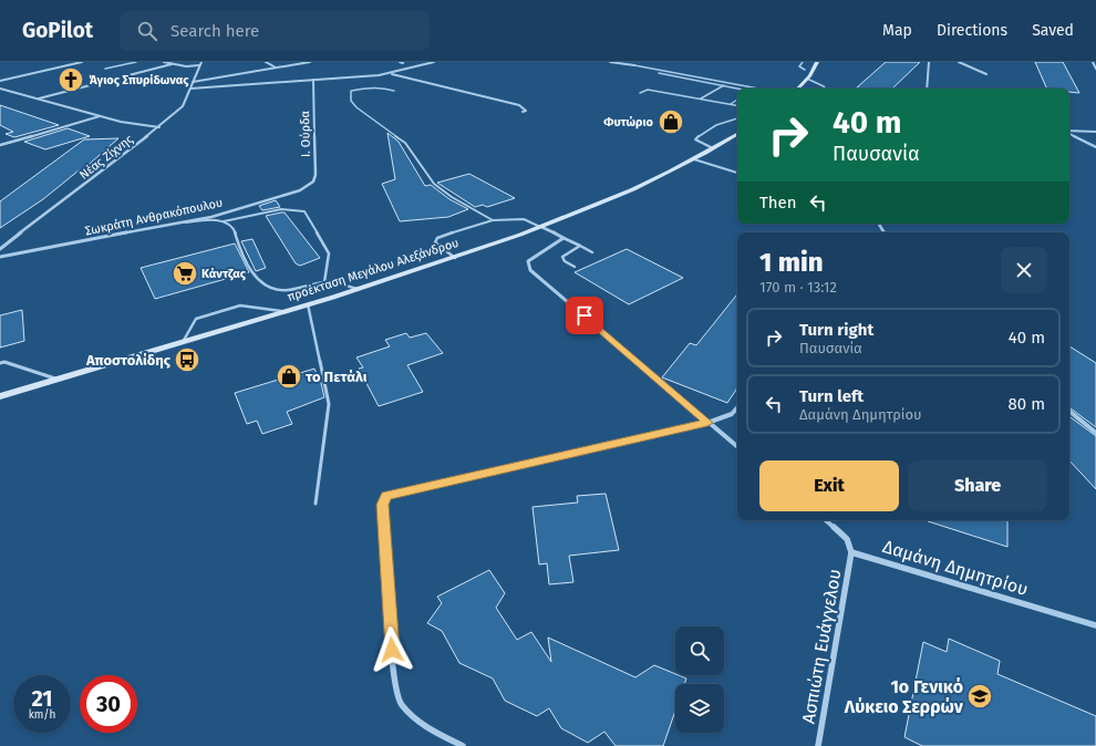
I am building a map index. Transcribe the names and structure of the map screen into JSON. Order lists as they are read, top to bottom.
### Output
{
  "streets": {
    "main road": ["προέκταση Μεγάλου Αλεξάνδρου"],
    "street": [
      "Ι. Ούρδα",
      "Νέας Ζίχνης",
      "Σωκράτη Ανθρακόπουλου",
      "Δαμάνη Δημητρίου",
      "Ασπιώτη Ευάγγελου"
    ]
  },
  "crossings": [
    ["Ι. Ούρδα", "Σωκράτη Ανθρακόπουλου"],
    ["Δαμάνη Δημητρίου", "Ασπιώτη Ευάγγελου"]
  ],
  "places": {
    "church": ["Άγιος Σπυρίδωνας"],
    "shop": ["Φυτώριο", "το Πετάλι"],
    "supermarket": ["Κάντζας"],
    "bus stop": ["Αποστολίδης"],
    "school or university": ["1ο Γενικό Λύκειο Σερρών"]
  },
  "page": {
    "header": "GoPilot",
    "search": "Search here",
    "nav": ["Map", "Directions", "Saved"],
    "turn": ["40 m", "Παυσανία"],
    "then": "Then",
    "heading": ["1 min", "170 m · 13:12"],
    "list": [
      {
        "name": "Turn right",
        "note": "Παυσανία",
        "value": "40 m"
      },
      {
        "name": "Turn left",
        "note": "Δαμάνη Δημητρίου",
        "value": "80 m"
      }
    ],
    "buttons": ["Exit", "Share"],
    "speed": "21 km/h",
    "limit": "30"
  }
}
